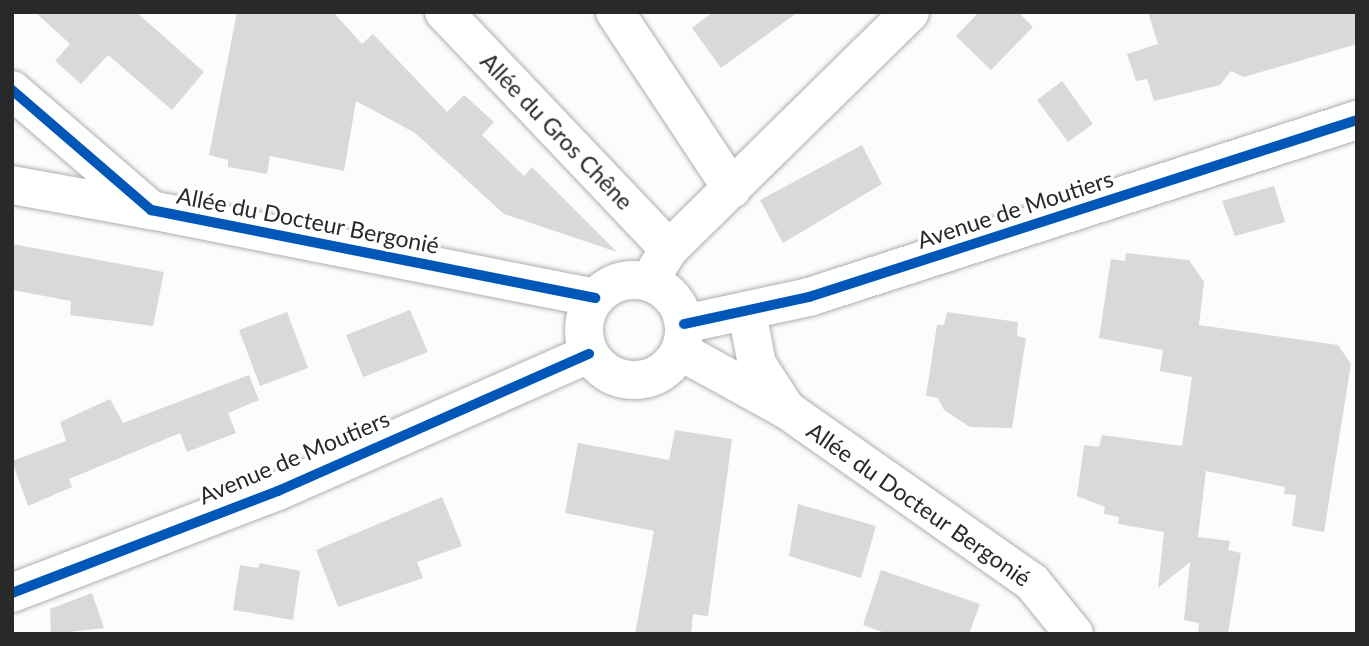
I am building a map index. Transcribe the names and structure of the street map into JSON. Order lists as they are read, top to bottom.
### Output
{
  "streets": {
    "street": ["Allée du Gros Chêne", "Avenue de Moutiers", "Allée du Docteur Bergonié"]
  },
  "crossings": [
    ["Avenue de Moutiers", "Allée du Docteur Bergonié"]
  ]
}
